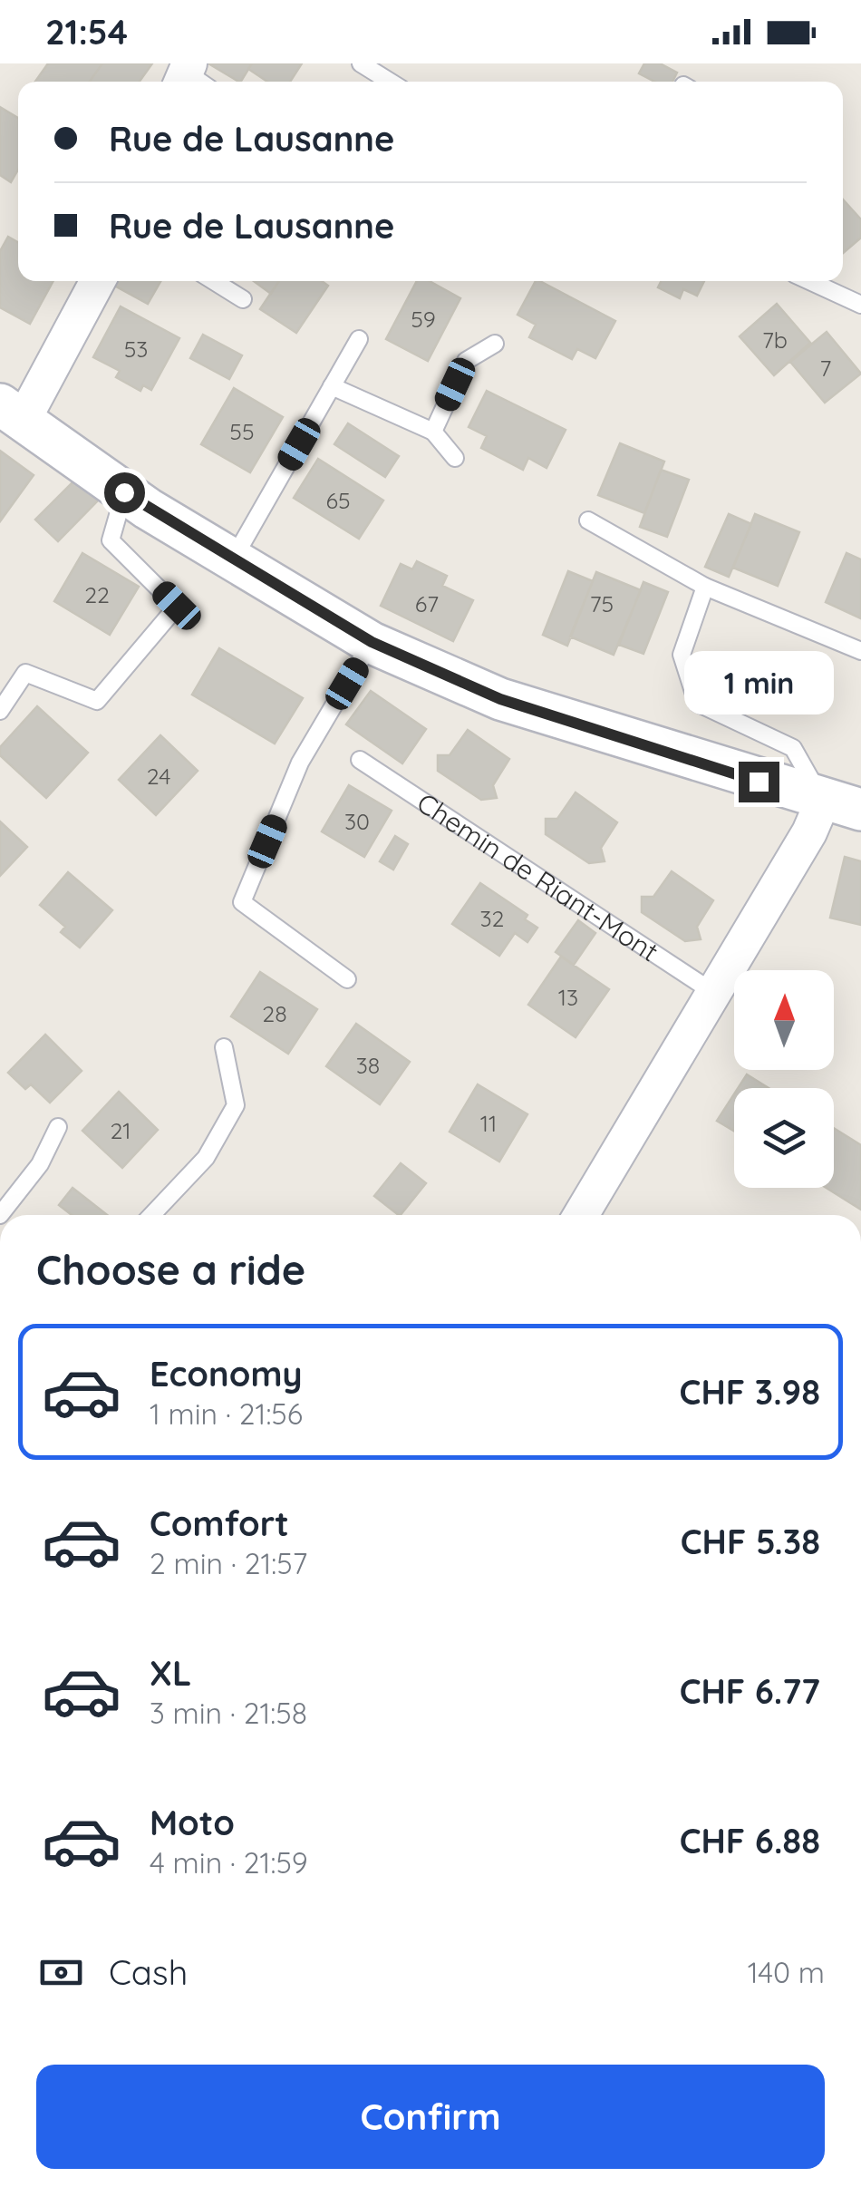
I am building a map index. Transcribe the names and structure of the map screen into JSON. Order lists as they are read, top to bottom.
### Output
{
  "streets": {
    "lane": ["Chemin de Riant-Mont"]
  },
  "house_numbers": [
    "59",
    "7b",
    "53",
    "7",
    "55",
    "65",
    "22",
    "67",
    "75",
    "24",
    "30",
    "32",
    "13",
    "28",
    "38",
    "11",
    "21"
  ],
  "north": "top",
  "page": {
    "status": "21:54",
    "banner": ["Rue de Lausanne", "Rue de Lausanne"],
    "bubble": "1 min",
    "heading": "Choose a ride",
    "list": [
      {
        "name": "Economy",
        "note": "1 min · 21:56",
        "value": "CHF 3.98"
      },
      {
        "name": "Comfort",
        "note": "2 min · 21:57",
        "value": "CHF 5.38"
      },
      {
        "name": "XL",
        "note": "3 min · 21:58",
        "value": "CHF 6.77"
      },
      {
        "name": "Moto",
        "note": "4 min · 21:59",
        "value": "CHF 6.88"
      }
    ],
    "pay": ["Cash", "140 m"],
    "buttons": "Confirm"
  }
}
